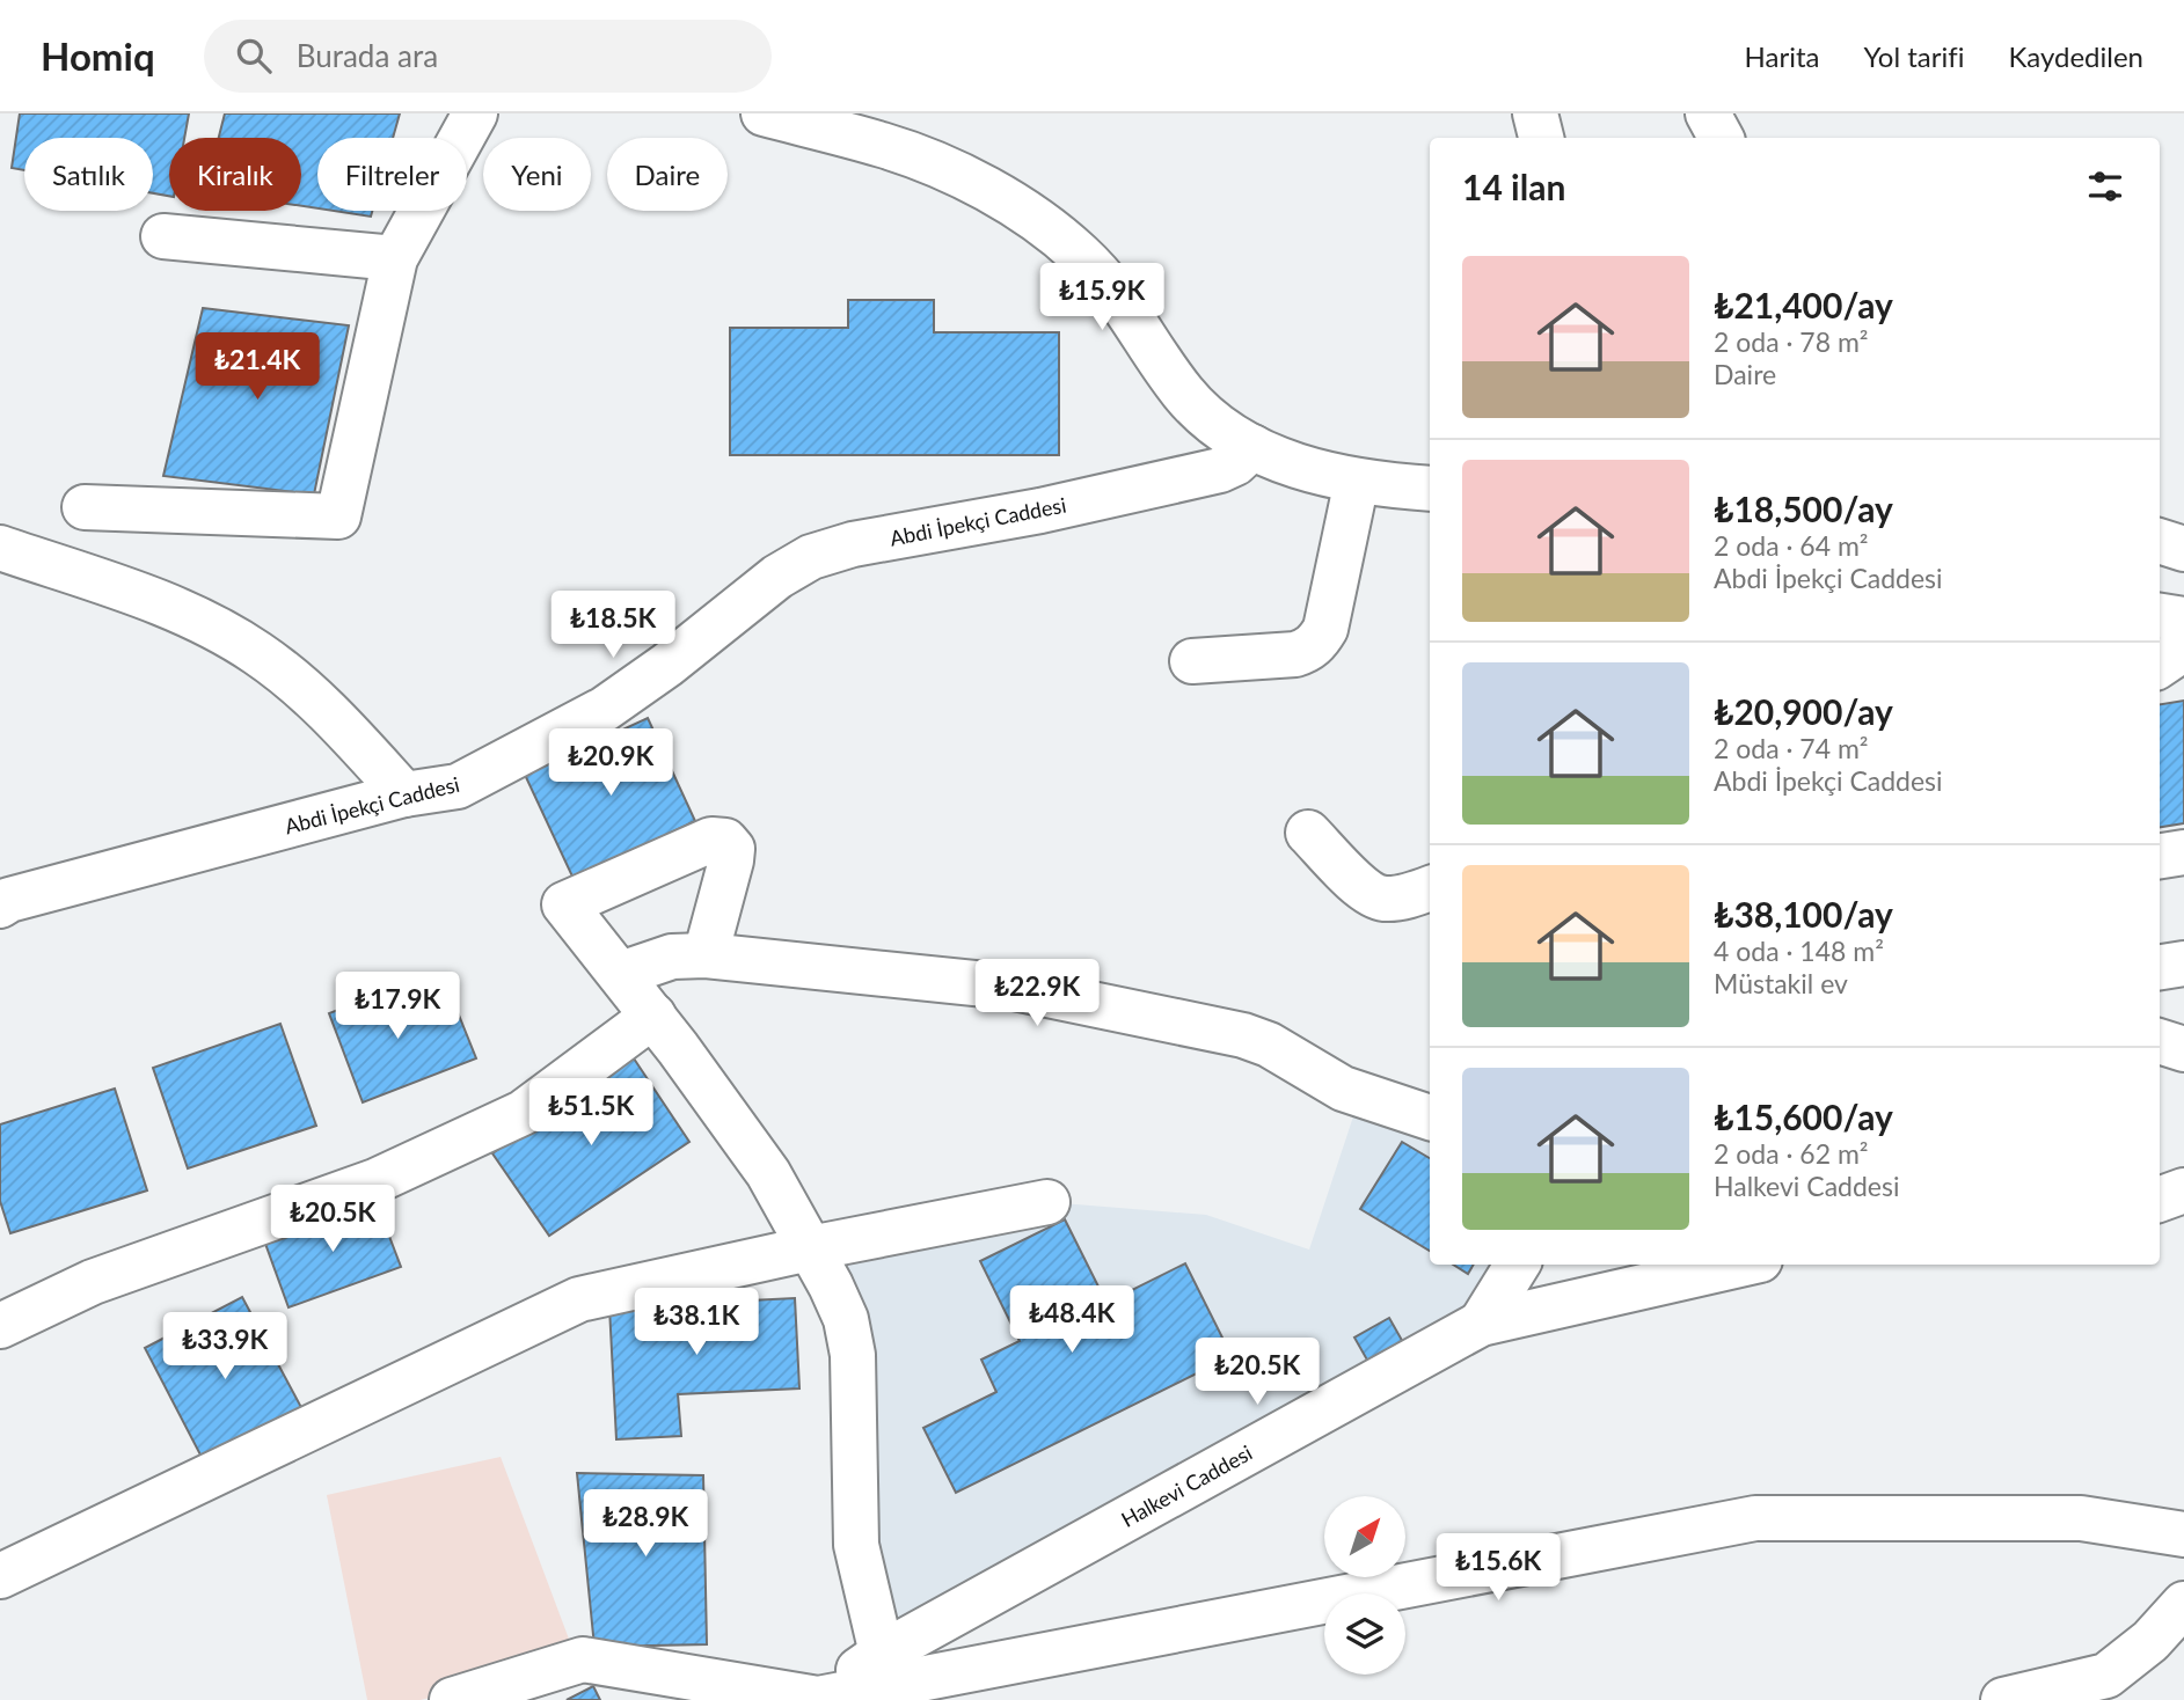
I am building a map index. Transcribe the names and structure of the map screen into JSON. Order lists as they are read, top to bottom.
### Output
{
  "streets": {
    "street": ["Abdi İpekçi Caddesi", "Halkevi Caddesi"]
  },
  "north": "top right",
  "page": {
    "header": "Homiq",
    "search": "Burada ara",
    "nav": ["Harita", "Yol tarifi", "Kaydedilen"],
    "chip": [
      "Satılık",
      "Kiralık",
      "Filtreler",
      "Yeni",
      "Daire"
    ],
    "heading": "14 ilan",
    "list": [
      {
        "name": "₺21,400/ay",
        "note": "2 oda · 78 m² · Daire"
      },
      {
        "name": "₺18,500/ay",
        "note": "2 oda · 64 m² · Abdi İpekçi Caddesi"
      },
      {
        "name": "₺20,900/ay",
        "note": "2 oda · 74 m² · Abdi İpekçi Caddesi"
      },
      {
        "name": "₺38,100/ay",
        "note": "4 oda · 148 m² · Müstakil ev"
      },
      {
        "name": "₺15,600/ay",
        "note": "2 oda · 62 m² · Halkevi Caddesi"
      }
    ],
    "price": [
      "₺15.9K",
      "₺21.4K",
      "₺18.5K",
      "₺20.9K",
      "₺22.9K",
      "₺17.9K",
      "₺51.5K",
      "₺20.5K",
      "₺48.4K",
      "₺38.1K",
      "₺33.9K",
      "₺20.5K",
      "₺28.9K",
      "₺15.6K"
    ]
  }
}
